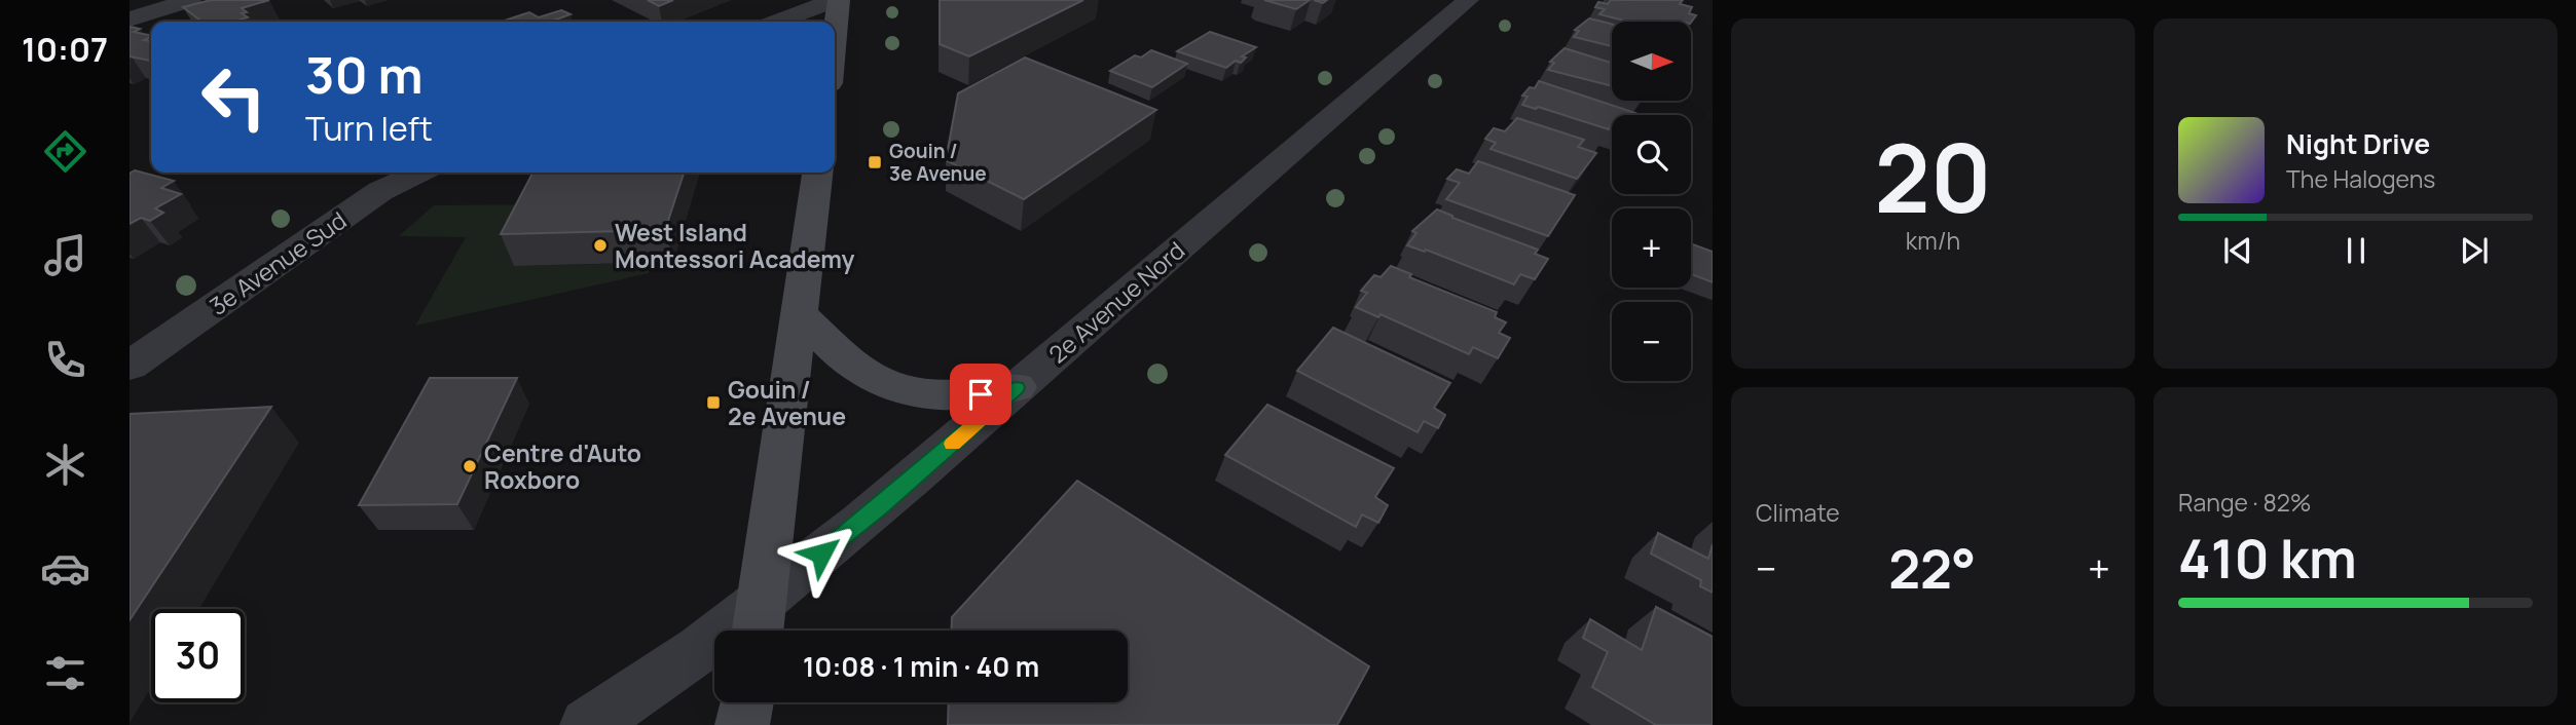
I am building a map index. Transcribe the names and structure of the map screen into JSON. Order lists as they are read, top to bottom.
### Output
{
  "streets": {
    "street": ["3e Avenue Sud", "2e Avenue Nord"]
  },
  "places": {
    "transit": ["Gouin / 3e Avenue", "Gouin / 2e Avenue"],
    "other": ["West Island Montessori Academy", "Centre d'Auto Roxboro"]
  },
  "north": "right",
  "page": {
    "tabs": "10:07",
    "tile": [
      ["20", "km/h"],
      "Climate",
      ["Range · 82%", "410 km"]
    ],
    "map_buttons": ["+", "−"],
    "turn": ["30 m", "Turn left"],
    "song": ["Night Drive", "The Halogens"],
    "heat": ["−", "22°", "+"],
    "limit": "30",
    "trip": "10:08 · 1 min · 40 m"
  }
}
